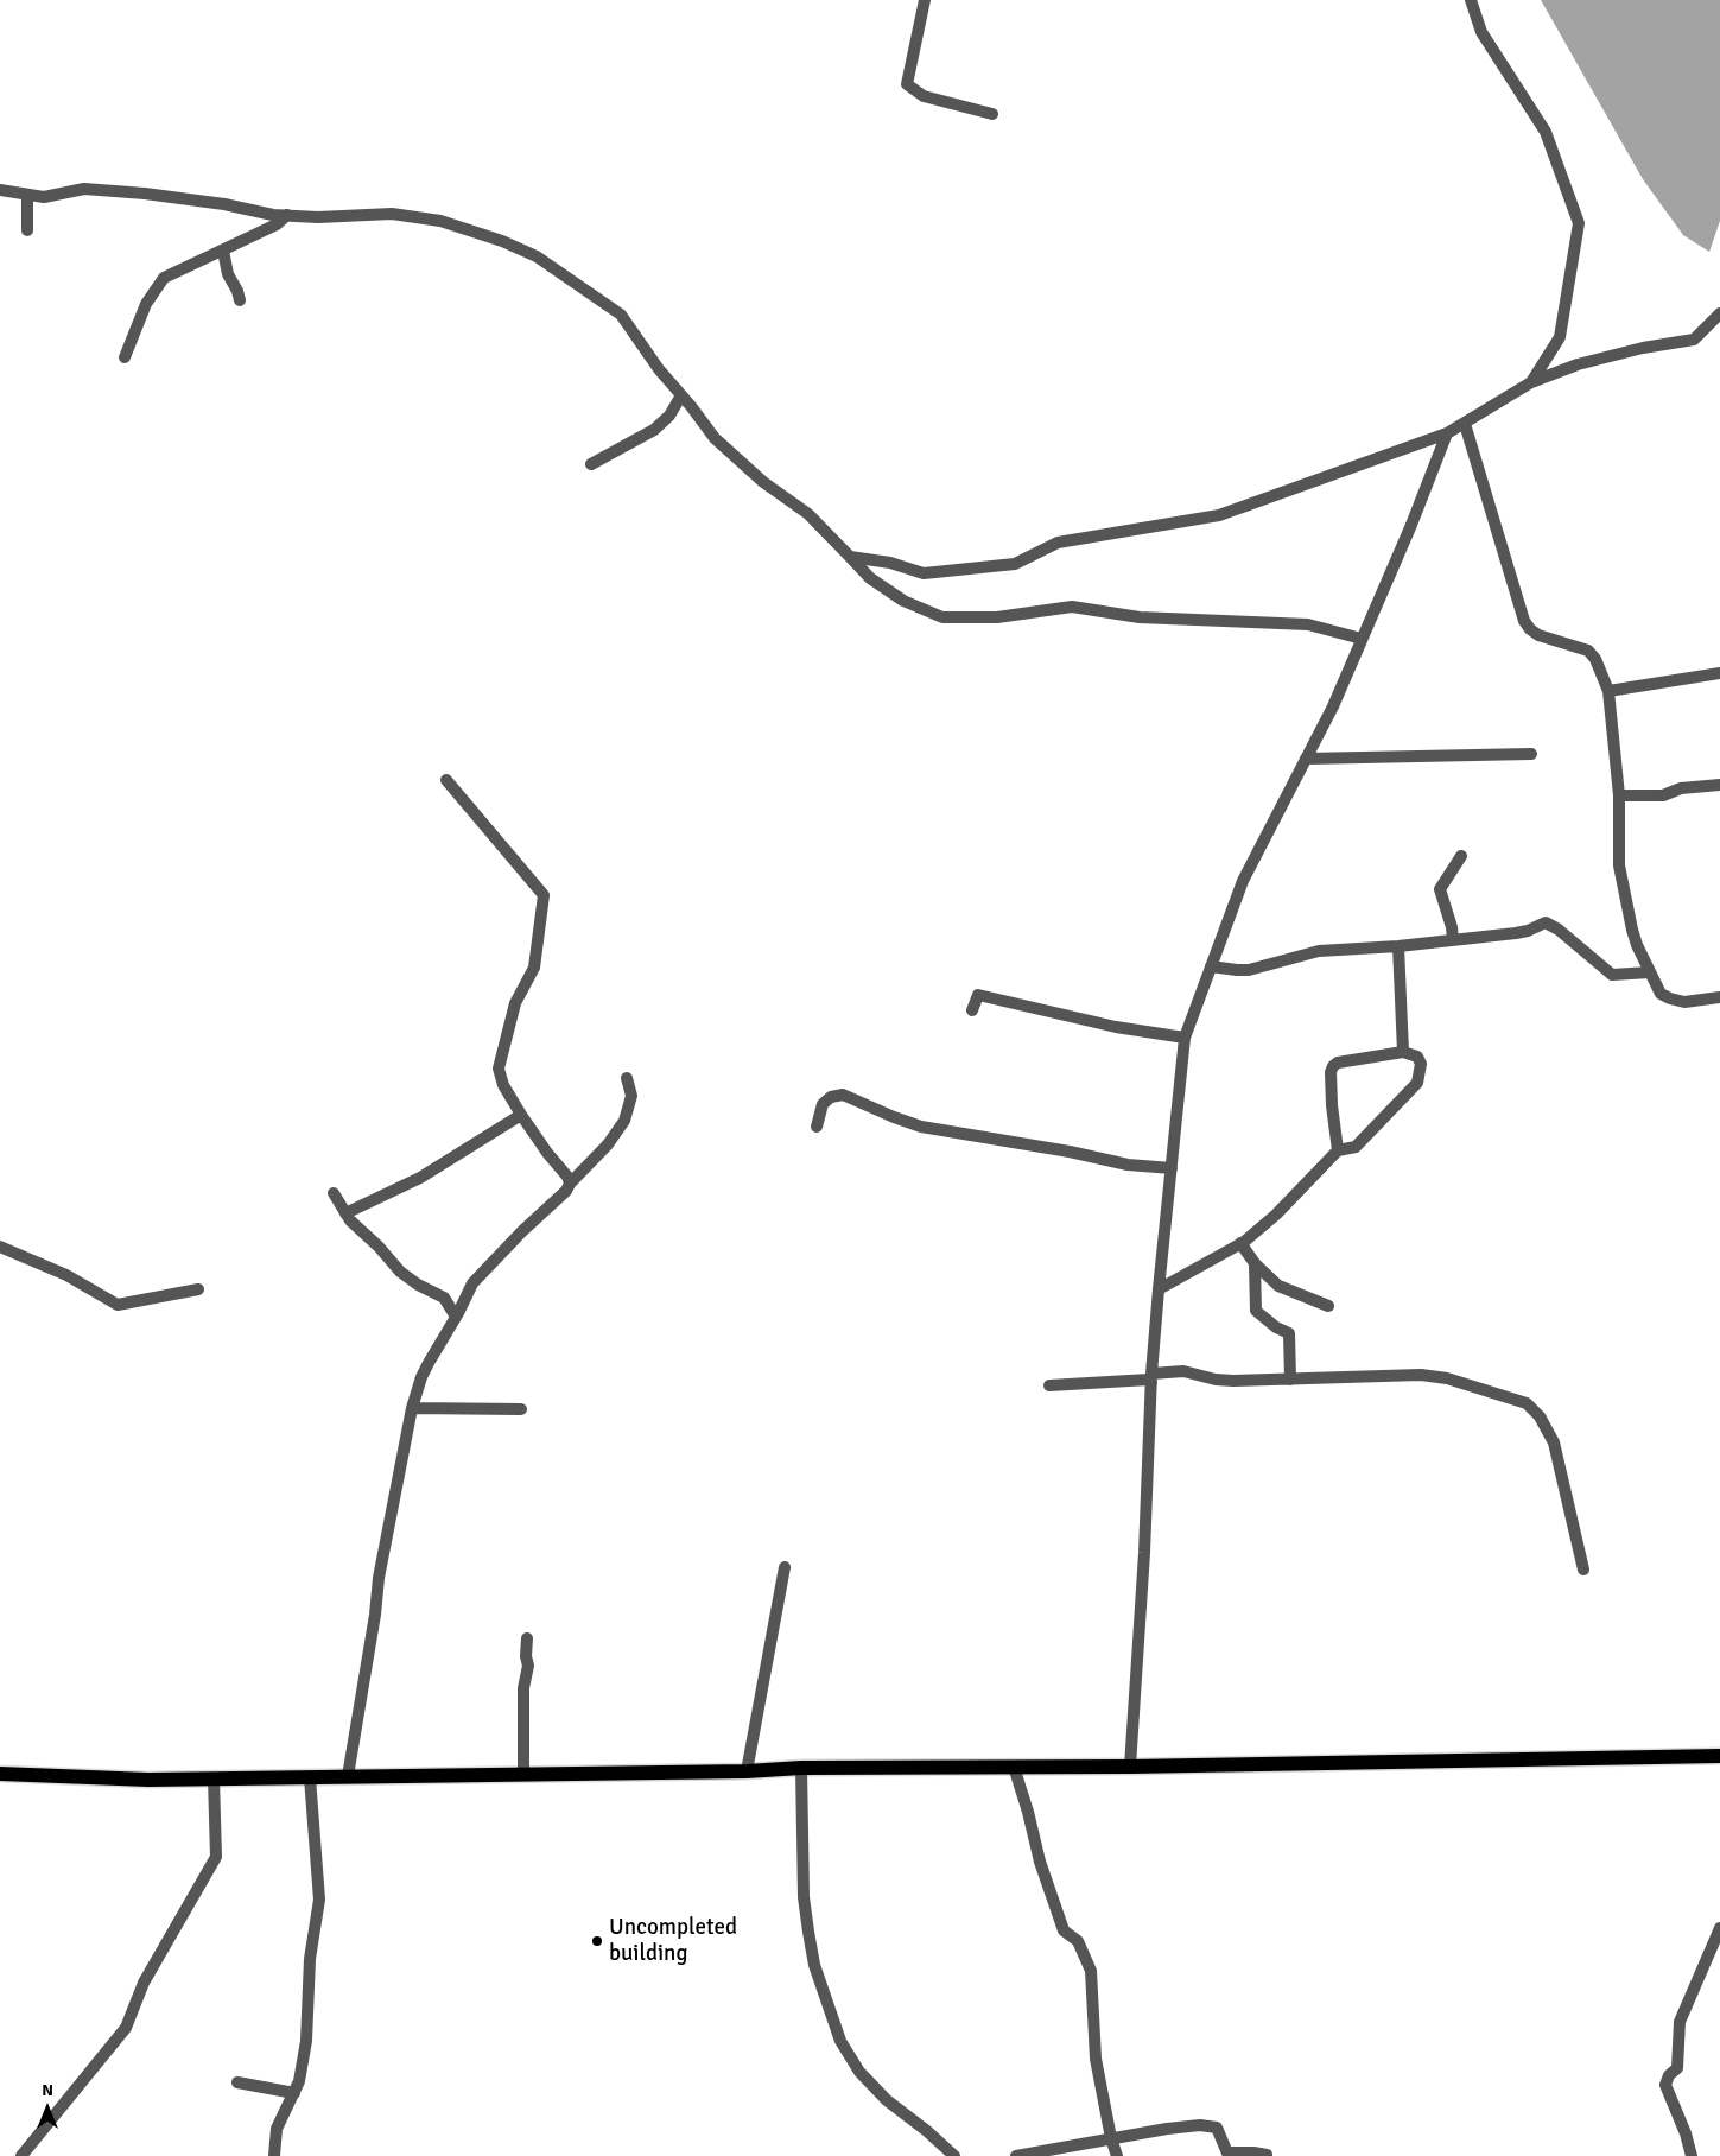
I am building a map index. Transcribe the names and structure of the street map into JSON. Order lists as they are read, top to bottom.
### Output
{
  "places": ["Uncompleted building"],
  "north": "top"
}
